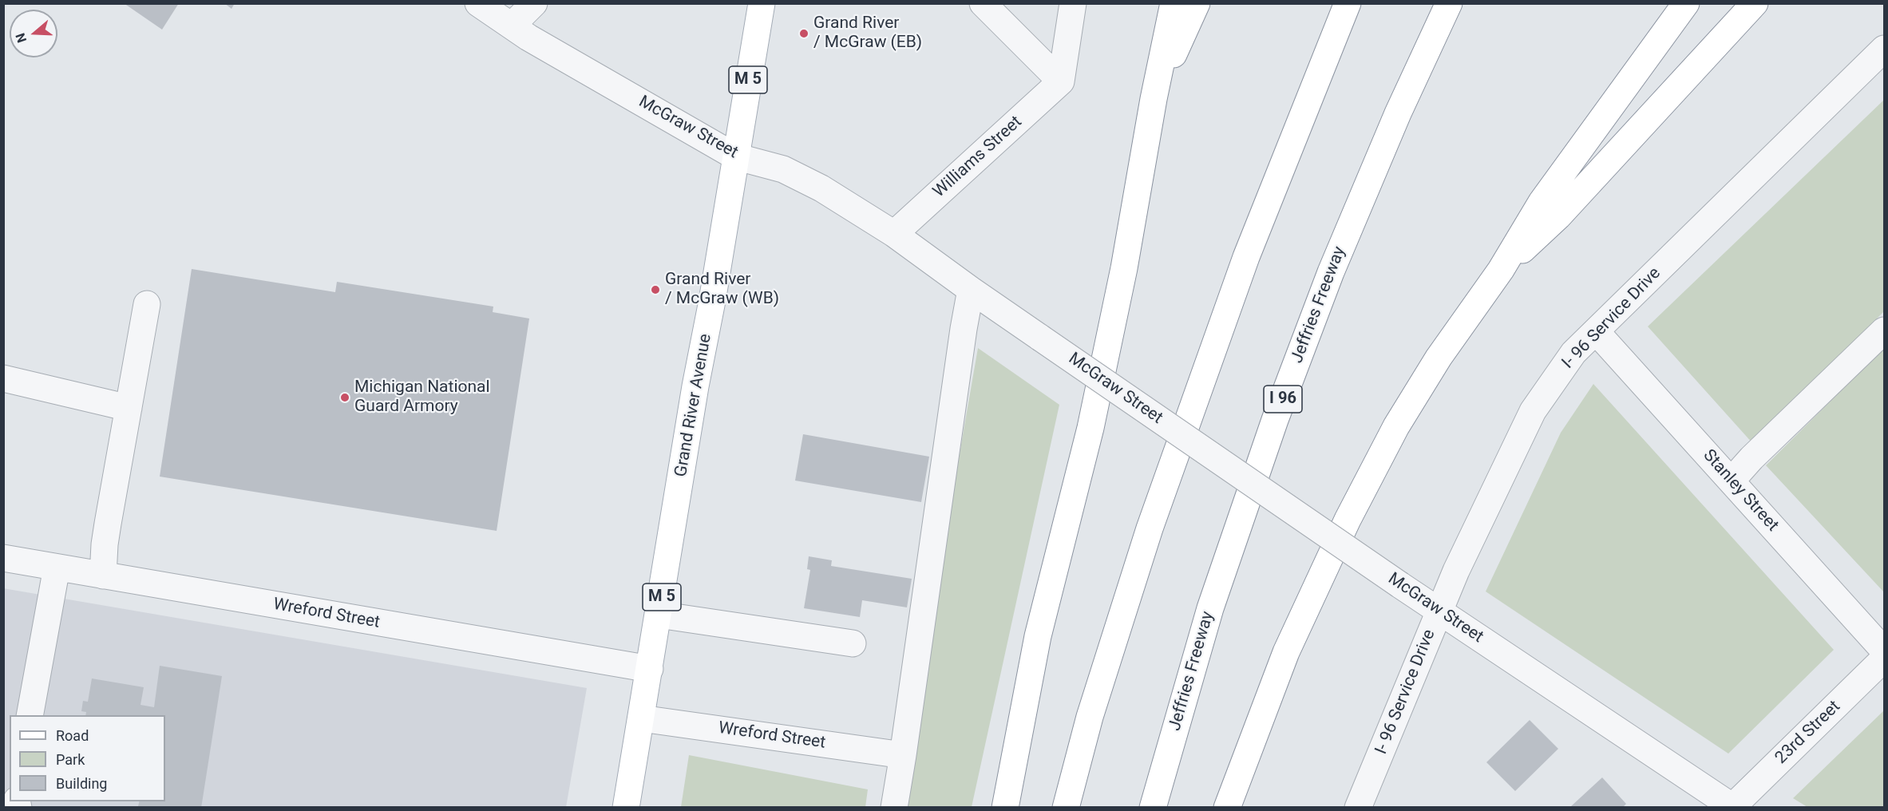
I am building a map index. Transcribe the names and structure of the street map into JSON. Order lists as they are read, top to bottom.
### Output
{
  "streets": {
    "main road": [
      "M 5",
      "Jeffries Freeway",
      "I 96",
      "Grand River Avenue"
    ],
    "street": [
      "McGraw Street",
      "Williams Street",
      "I- 96 Service Drive",
      "Stanley Street",
      "Wreford Street",
      "23rd Street"
    ]
  },
  "crossings": [
    ["McGraw Street", "Williams Street"],
    ["McGraw Street", "I- 96 Service Drive"],
    ["McGraw Street", "Grand River Avenue"],
    ["McGraw Street", "23rd Street"],
    ["I- 96 Service Drive", "Stanley Street"],
    ["Grand River Avenue", "Wreford Street"]
  ],
  "places": ["Grand River / McGraw (EB)", "Grand River / McGraw (WB)", "Michigan National Guard Armory"],
  "legend": ["Road", "Park", "Building"],
  "north": "left"
}
